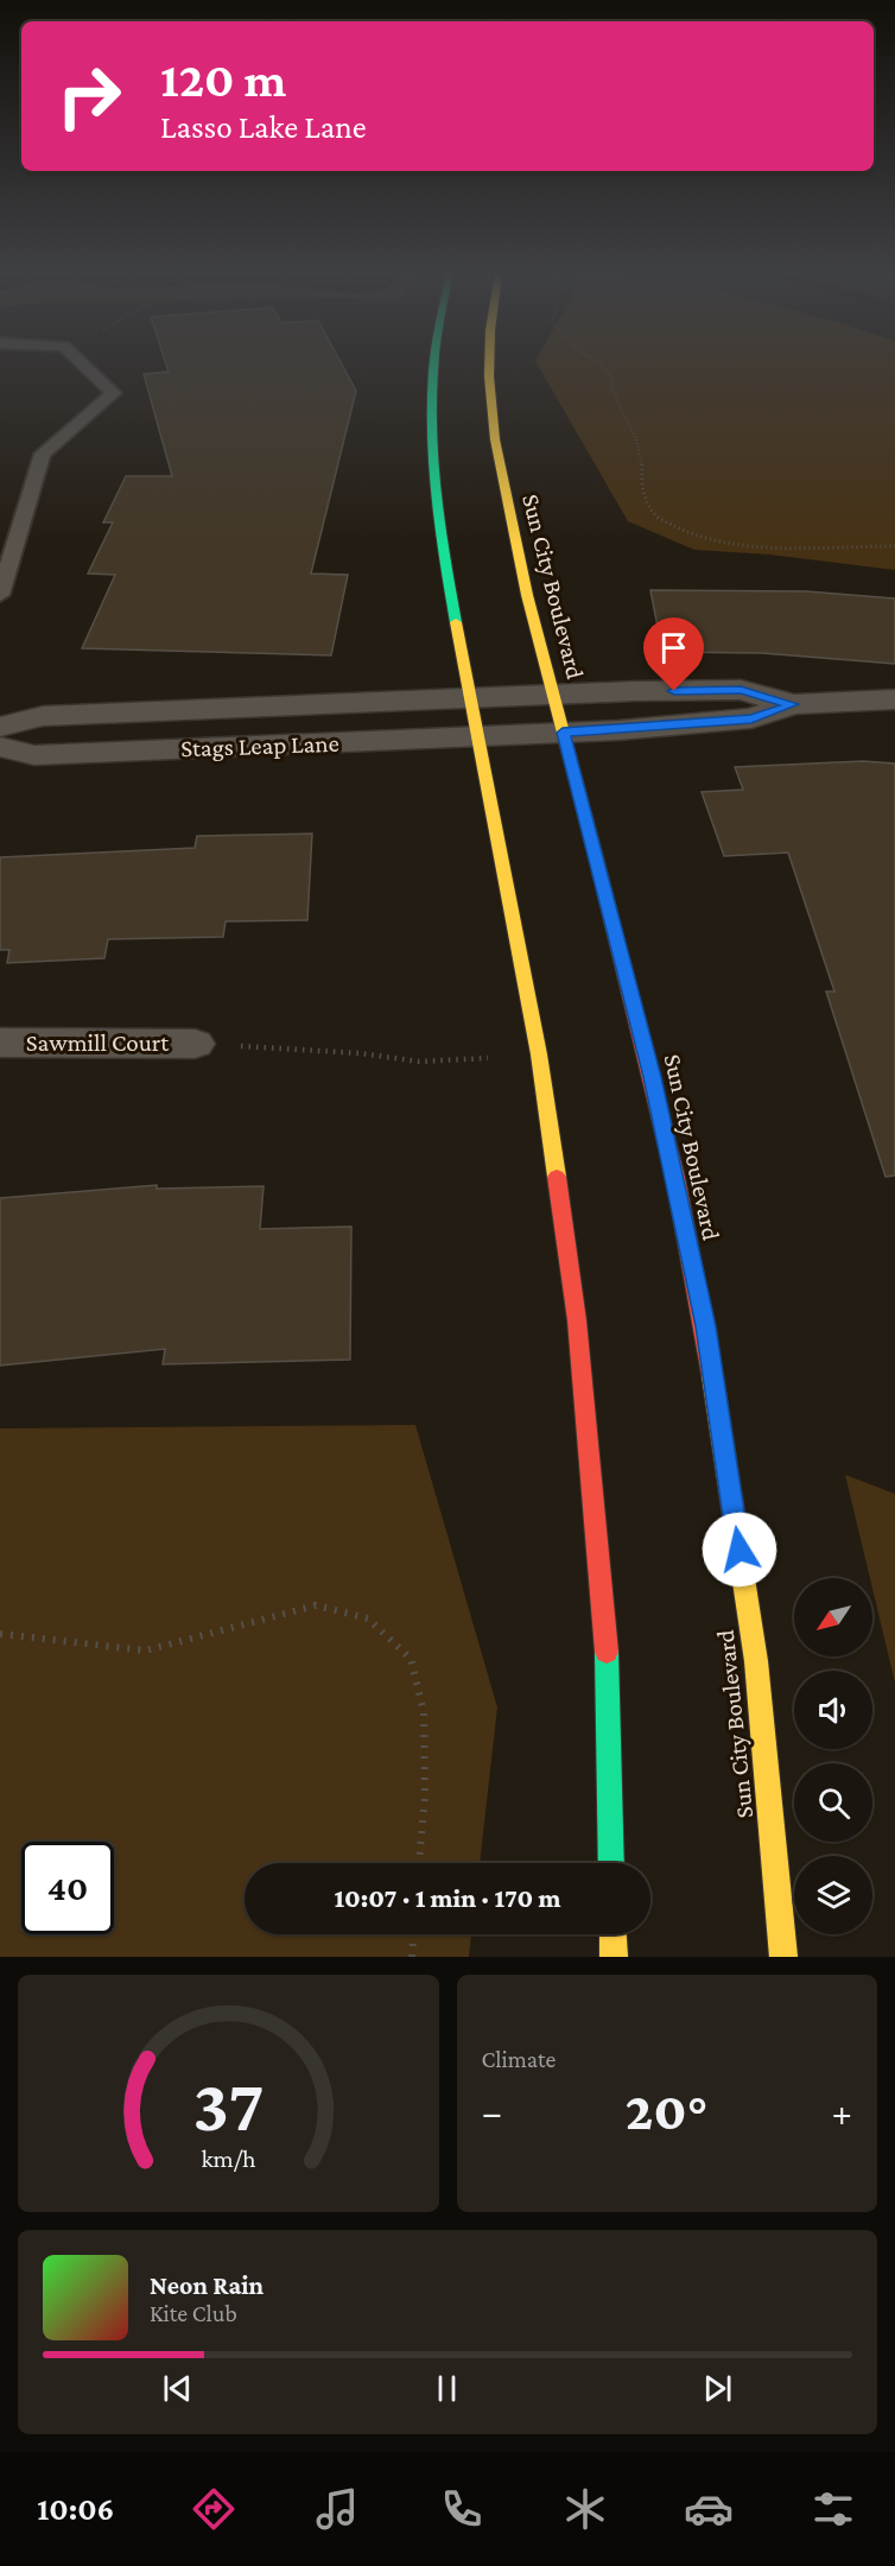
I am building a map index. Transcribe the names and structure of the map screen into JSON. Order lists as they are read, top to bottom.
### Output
{
  "streets": {
    "street": ["Sun City Boulevard", "Stags Leap Lane", "Sawmill Court"]
  },
  "crossings": [
    ["Sun City Boulevard", "Stags Leap Lane"]
  ],
  "north": "bottom left",
  "page": {
    "turn": ["120 m", "Lasso Lake Lane"],
    "limit": "40",
    "trip": "10:07 · 1 min · 170 m",
    "tile": "Climate",
    "heat": ["−", "20°", "+"],
    "song": ["Neon Rain", "Kite Club"],
    "tabs": "10:06",
    "gauge": ["37", "km/h"]
  }
}
